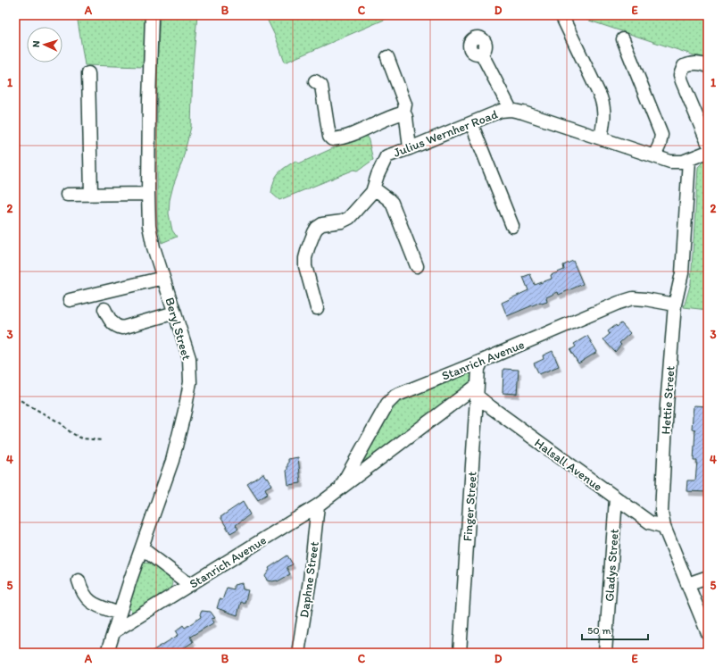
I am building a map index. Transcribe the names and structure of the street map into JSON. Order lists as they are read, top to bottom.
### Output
{
  "streets": {
    "street": [
      "Julius Wernher Road",
      "Beryl Street",
      "Stanrich Avenue",
      "Hettie Street",
      "Halsall Avenue",
      "Finger Street",
      "Gladys Street",
      "Daphne Street"
    ]
  },
  "crossings": [
    ["Julius Wernher Road", "Hettie Street"],
    ["Beryl Street", "Stanrich Avenue"],
    ["Stanrich Avenue", "Hettie Street"],
    ["Stanrich Avenue", "Halsall Avenue"],
    ["Stanrich Avenue", "Finger Street"],
    ["Stanrich Avenue", "Daphne Street"],
    ["Hettie Street", "Halsall Avenue"],
    ["Halsall Avenue", "Finger Street"],
    ["Halsall Avenue", "Gladys Street"]
  ],
  "scale_bar": "50 m",
  "north": "left",
  "grid": {
    "columns": [
      "A",
      "B",
      "C",
      "D",
      "E"
    ],
    "rows": [
      "1",
      "2",
      "3",
      "4",
      "5"
    ]
  }
}
